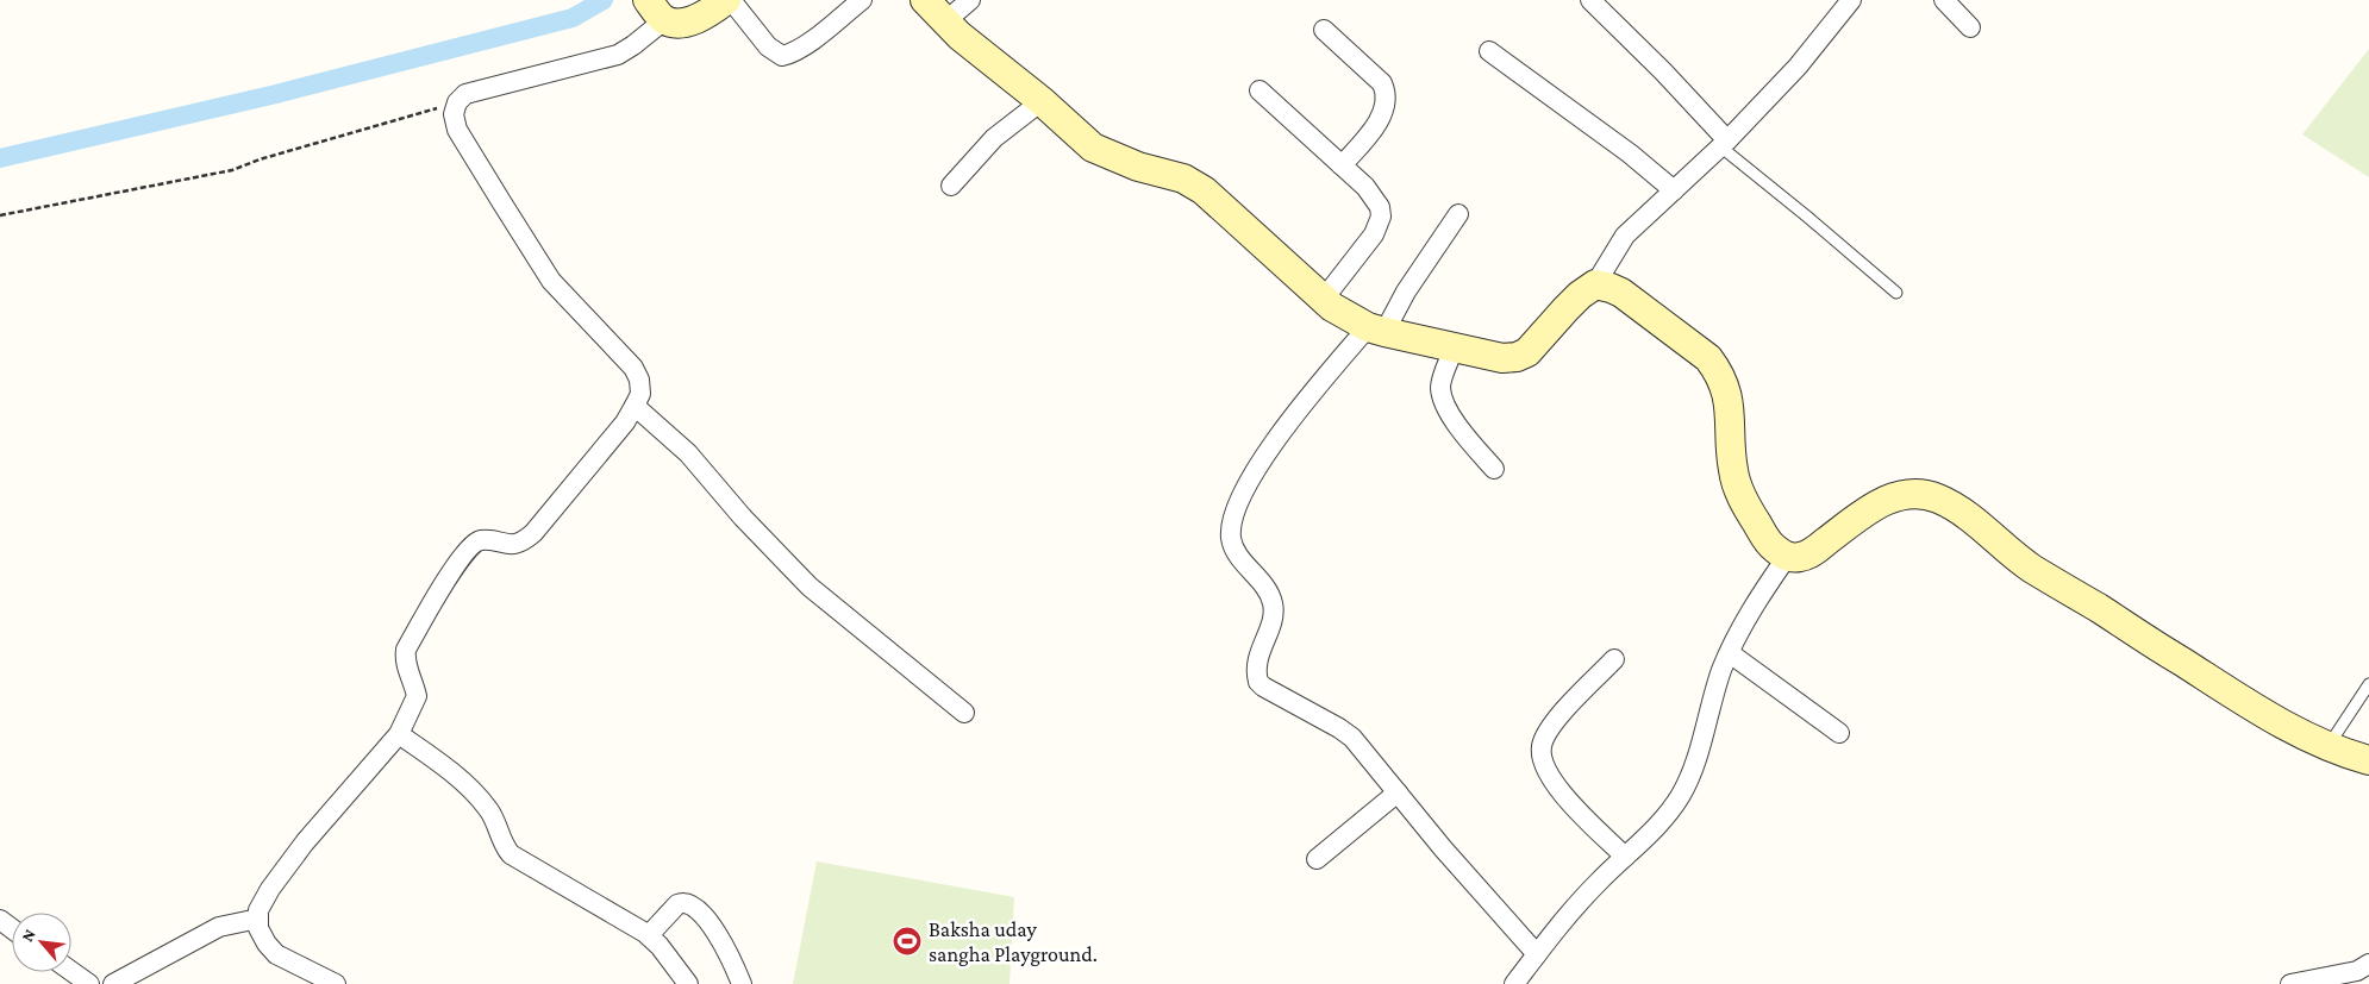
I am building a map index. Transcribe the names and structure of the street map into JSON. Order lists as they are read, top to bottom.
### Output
{
  "places": {
    "sports": ["Baksha uday sangha Playground."]
  },
  "north": "top left"
}
